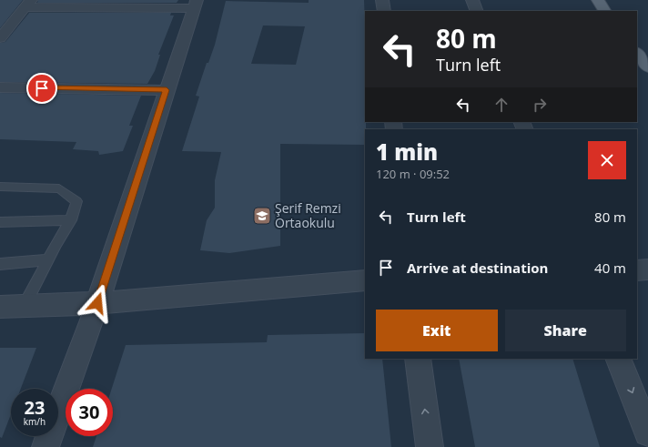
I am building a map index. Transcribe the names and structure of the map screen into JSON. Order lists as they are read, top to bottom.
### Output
{
  "places": {
    "school or university": ["Şerif Remzi Ortaokulu"]
  },
  "page": {
    "turn": ["80 m", "Turn left"],
    "heading": ["1 min", "120 m · 09:52"],
    "list": [
      {
        "name": "Turn left",
        "value": "80 m"
      },
      {
        "name": "Arrive at destination",
        "value": "40 m"
      }
    ],
    "buttons": ["Exit", "Share"],
    "speed": "23 km/h",
    "limit": "30"
  }
}
